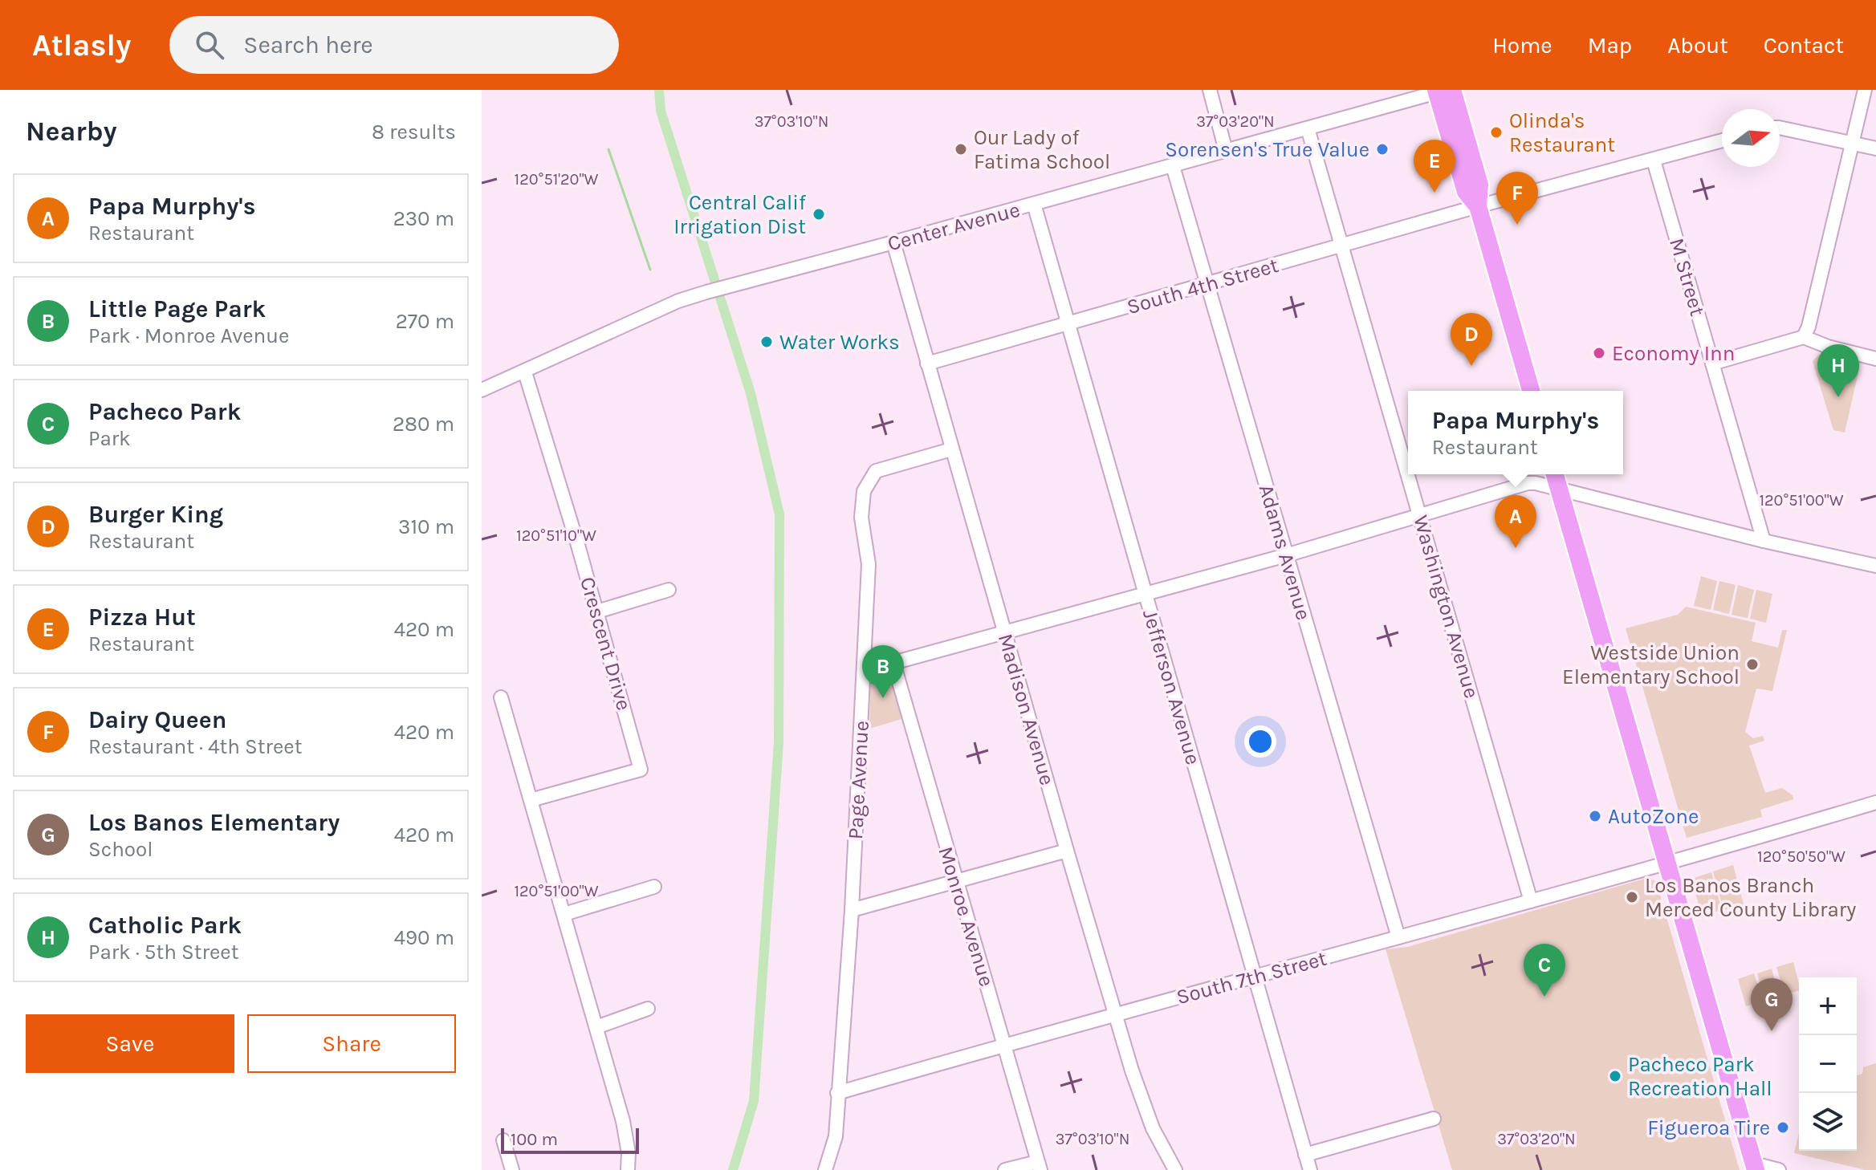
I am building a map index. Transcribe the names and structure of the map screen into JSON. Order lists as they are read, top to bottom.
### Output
{
  "streets": {
    "street": [
      "Center Avenue",
      "M Street",
      "South 4th Street",
      "Adams Avenue",
      "Washington Avenue",
      "Crescent Drive",
      "Jefferson Avenue",
      "Madison Avenue",
      "Page Avenue",
      "Monroe Avenue",
      "South 7th Street"
    ]
  },
  "crossings": [
    ["Center Avenue", "Adams Avenue"],
    ["Center Avenue", "Washington Avenue"],
    ["Center Avenue", "Crescent Drive"],
    ["Center Avenue", "Jefferson Avenue"],
    ["Center Avenue", "Madison Avenue"],
    ["M Street", "South 4th Street"],
    ["South 4th Street", "Adams Avenue"],
    ["South 4th Street", "Washington Avenue"],
    ["South 4th Street", "Jefferson Avenue"],
    ["South 4th Street", "Madison Avenue"],
    ["Adams Avenue", "South 7th Street"],
    ["Washington Avenue", "South 7th Street"],
    ["Jefferson Avenue", "South 7th Street"],
    ["Madison Avenue", "Page Avenue"],
    ["Madison Avenue", "South 7th Street"],
    ["Page Avenue", "South 7th Street"],
    ["Monroe Avenue", "South 7th Street"]
  ],
  "places": [
    "Olinda's Restaurant",
    "Our Lady of Fatima School",
    "Sorensen's True Value",
    "Central Calif Irrigation Dist",
    "Water Works",
    "Economy Inn",
    "Westside Union Elementary School",
    "AutoZone",
    "Los Banos Branch Merced County Library",
    "Pacheco Park Recreation Hall",
    "Figueroa Tire"
  ],
  "scale_bar": "100 m",
  "north": "right",
  "page": {
    "header": "Atlasly",
    "search": "Search here",
    "nav": [
      "Home",
      "Map",
      "About",
      "Contact"
    ],
    "heading": ["Nearby", "8 results"],
    "pins": [
      "E",
      "F",
      "D",
      "H",
      "A",
      "B",
      "C",
      "G"
    ],
    "list": [
      {
        "mark": "A",
        "name": "Papa Murphy's",
        "note": "Restaurant",
        "value": "230 m"
      },
      {
        "mark": "B",
        "name": "Little Page Park",
        "note": "Park · Monroe Avenue",
        "value": "270 m"
      },
      {
        "mark": "C",
        "name": "Pacheco Park",
        "note": "Park",
        "value": "280 m"
      },
      {
        "mark": "D",
        "name": "Burger King",
        "note": "Restaurant",
        "value": "310 m"
      },
      {
        "mark": "E",
        "name": "Pizza Hut",
        "note": "Restaurant",
        "value": "420 m"
      },
      {
        "mark": "F",
        "name": "Dairy Queen",
        "note": "Restaurant · 4th Street",
        "value": "420 m"
      },
      {
        "mark": "G",
        "name": "Los Banos Elementary",
        "note": "School",
        "value": "420 m"
      },
      {
        "mark": "H",
        "name": "Catholic Park",
        "note": "Park · 5th Street",
        "value": "490 m"
      }
    ],
    "popup": ["Papa Murphy's", "Restaurant"],
    "map_buttons": ["+", "−"],
    "buttons": ["Save", "Share"],
    "scale": "100 m"
  },
  "coordinates": [
    "37°03'10\"N",
    "37°03'20\"N",
    "120°51'20\"W",
    "120°51'00\"W",
    "120°51'10\"W",
    "120°50'50\"W"
  ]
}
